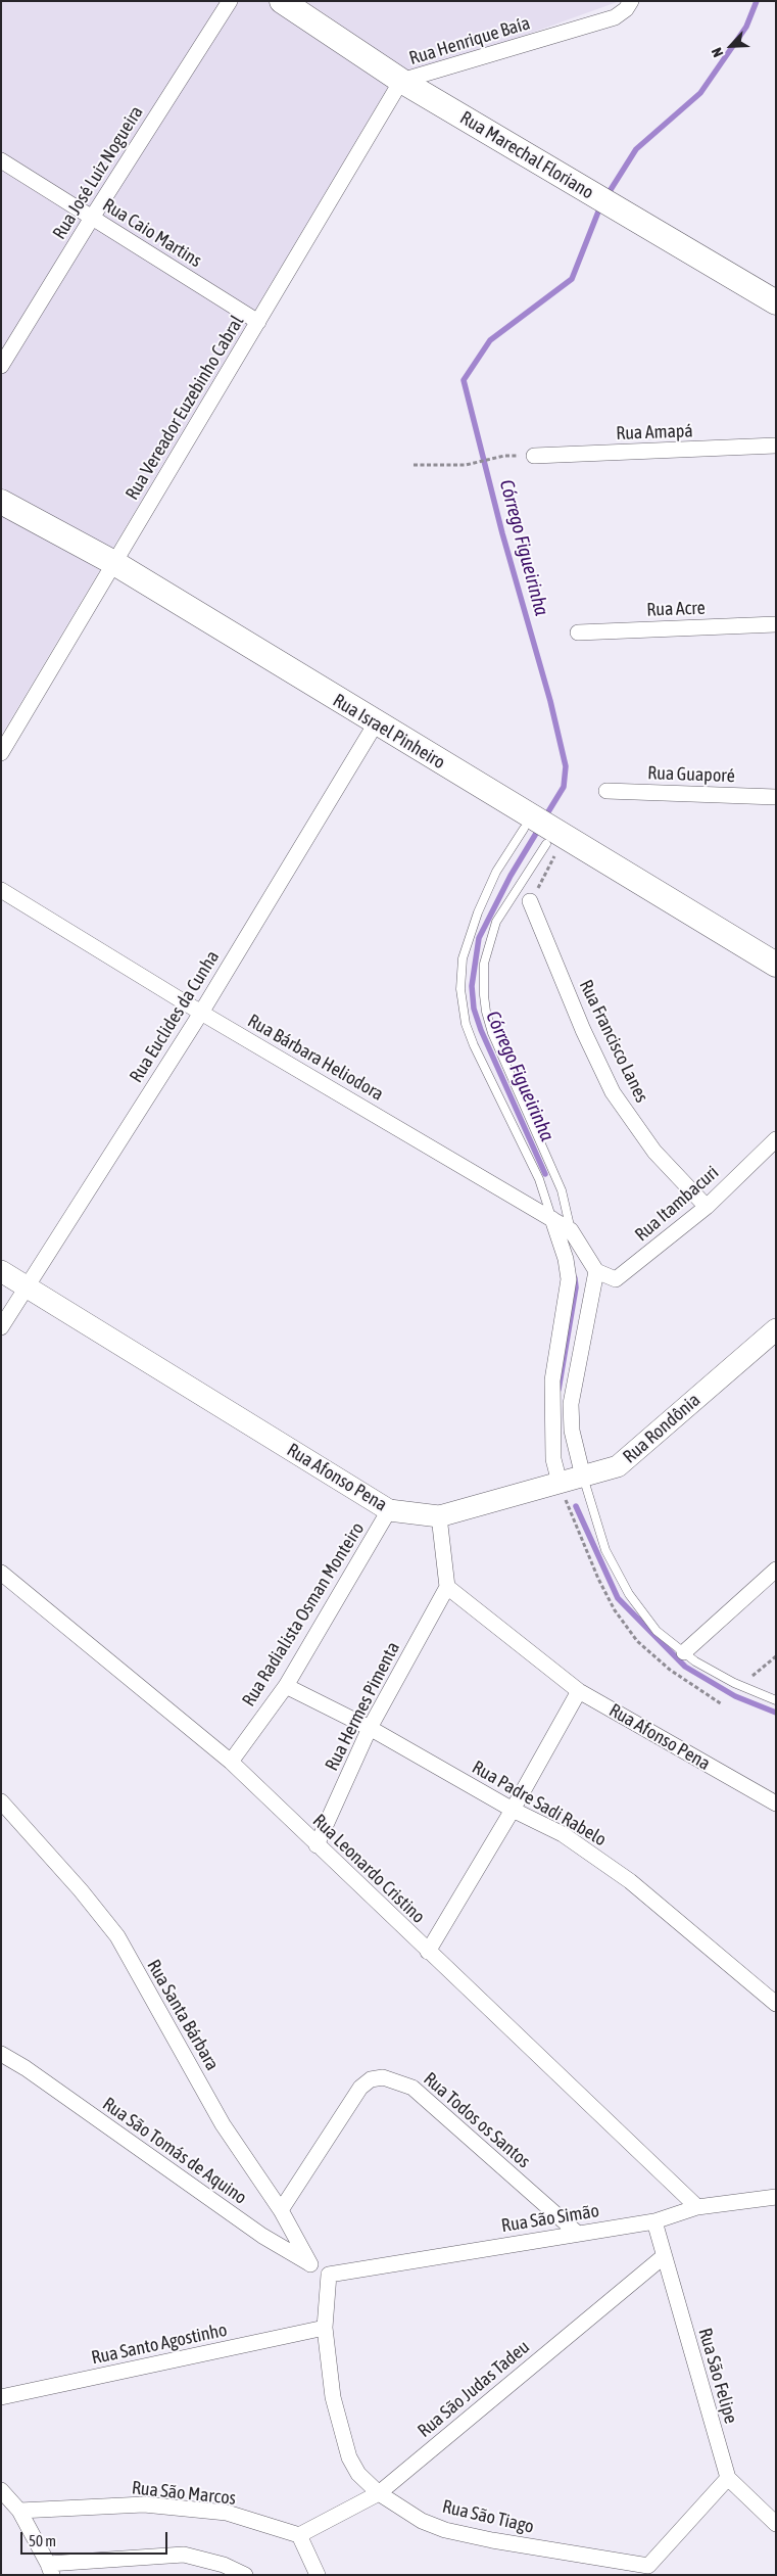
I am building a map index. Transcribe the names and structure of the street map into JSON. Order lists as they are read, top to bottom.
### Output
{
  "streets": {
    "main road": ["Rua Marechal Floriano", "Rua Israel Pinheiro"],
    "street": [
      "Rua Henrique Baía",
      "Rua José Luiz Nogueira",
      "Rua Caio Martins",
      "Rua Vereador Euzebinho Cabral",
      "Rua Amapá",
      "Rua Acre",
      "Rua Guaporé",
      "Rua Euclides da Cunha",
      "Rua Francisco Lanes",
      "Rua Bárbara Heliodora",
      "Rua Itambacuri",
      "Rua Rondônia",
      "Rua Afonso Pena",
      "Rua Radialista Osman Monteiro",
      "Rua Hermes Pimenta",
      "Rua Padre Sadi Rabelo",
      "Rua Leonardo Cristino",
      "Rua Santa Bárbara",
      "Rua Todos os Santos",
      "Rua São Tomás de Aquino",
      "Rua São Simão",
      "Rua Santo Agostinho",
      "Rua São Felipe",
      "Rua São Judas Tadeu",
      "Rua São Marcos",
      "Rua São Tiago"
    ]
  },
  "crossings": [
    ["Rua Henrique Baía", "Rua Marechal Floriano"],
    ["Rua Henrique Baía", "Rua Vereador Euzebinho Cabral"],
    ["Rua Marechal Floriano", "Rua Vereador Euzebinho Cabral"],
    ["Rua José Luiz Nogueira", "Rua Caio Martins"],
    ["Rua Caio Martins", "Rua Vereador Euzebinho Cabral"],
    ["Rua Vereador Euzebinho Cabral", "Rua Israel Pinheiro"],
    ["Rua Israel Pinheiro", "Rua Euclides da Cunha"],
    ["Rua Euclides da Cunha", "Rua Bárbara Heliodora"],
    ["Rua Euclides da Cunha", "Rua Afonso Pena"],
    ["Rua Francisco Lanes", "Rua Itambacuri"],
    ["Rua Bárbara Heliodora", "Rua Itambacuri"],
    ["Rua Rondônia", "Rua Afonso Pena"],
    ["Rua Afonso Pena", "Rua Radialista Osman Monteiro"],
    ["Rua Afonso Pena", "Rua Hermes Pimenta"],
    ["Rua Radialista Osman Monteiro", "Rua Padre Sadi Rabelo"],
    ["Rua Radialista Osman Monteiro", "Rua Leonardo Cristino"],
    ["Rua Hermes Pimenta", "Rua Padre Sadi Rabelo"],
    ["Rua Hermes Pimenta", "Rua Leonardo Cristino"],
    ["Rua Leonardo Cristino", "Rua São Simão"],
    ["Rua Santa Bárbara", "Rua Todos os Santos"],
    ["Rua Santa Bárbara", "Rua São Tomás de Aquino"],
    ["Rua Todos os Santos", "Rua São Simão"],
    ["Rua São Tomás de Aquino", "Rua São Simão"],
    ["Rua São Tomás de Aquino", "Rua São Tiago"],
    ["Rua São Simão", "Rua São Felipe"],
    ["Rua São Simão", "Rua São Tiago"],
    ["Rua Santo Agostinho", "Rua São Tiago"],
    ["Rua São Felipe", "Rua São Judas Tadeu"],
    ["Rua São Felipe", "Rua São Tiago"],
    ["Rua São Judas Tadeu", "Rua São Marcos"],
    ["Rua São Judas Tadeu", "Rua São Tiago"]
  ],
  "water": ["Córrego Figueirinha"],
  "scale_bar": "50 m",
  "north": "bottom left"
}
